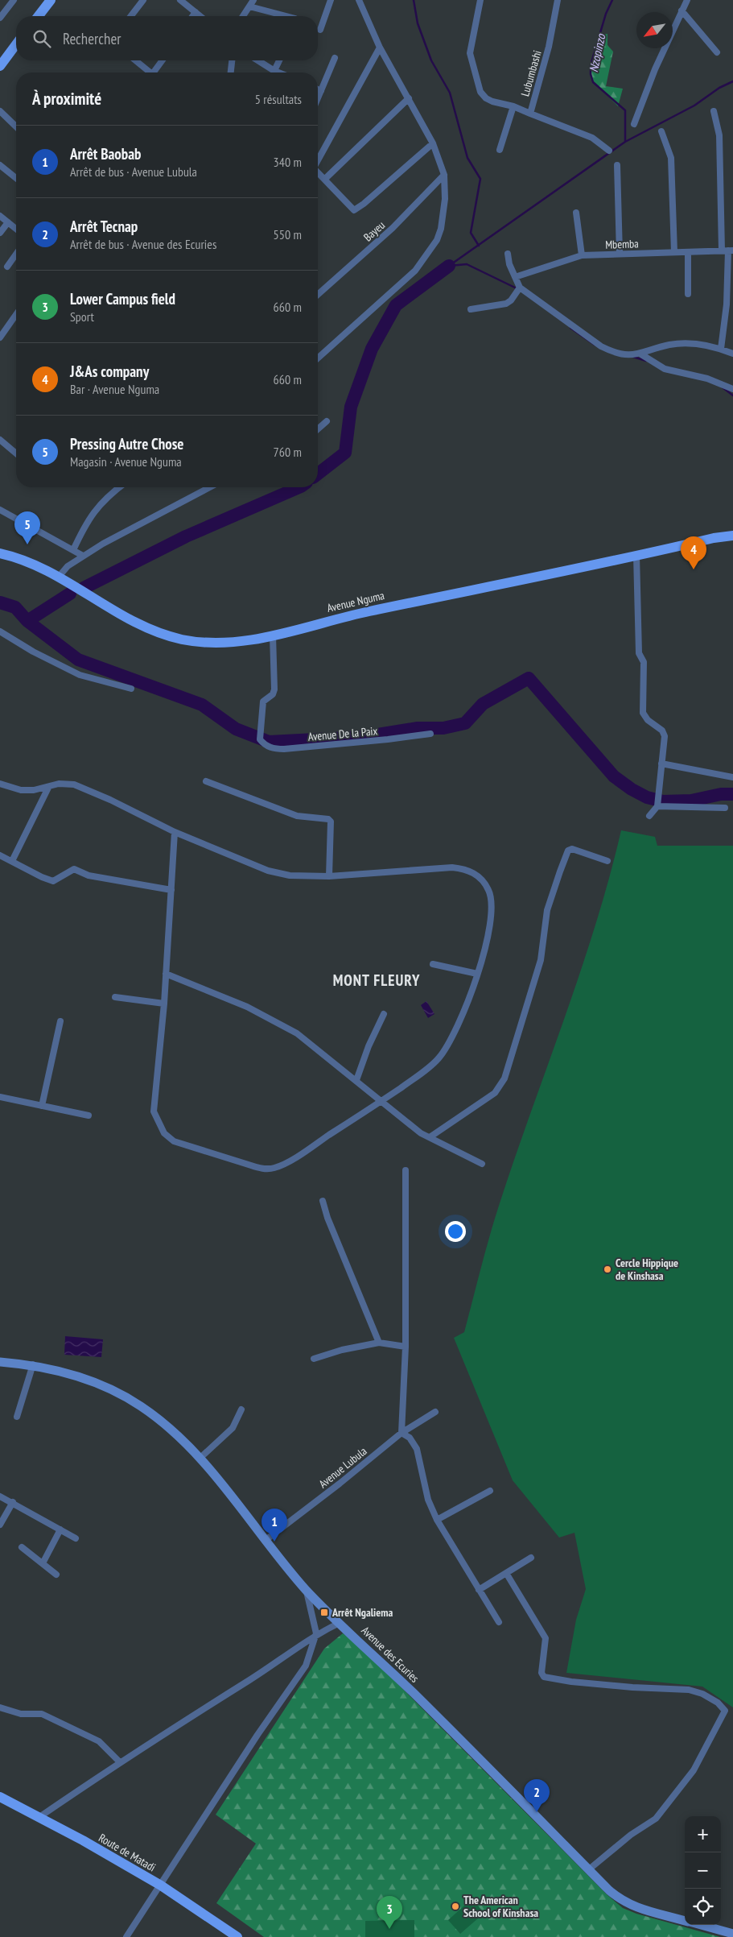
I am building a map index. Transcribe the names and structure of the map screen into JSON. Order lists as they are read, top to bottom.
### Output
{
  "streets": {
    "main road": ["Avenue Nguma", "Route de Matadi"],
    "street": [
      "Lubumbashi",
      "Bayeu",
      "Mbemba",
      "Avenue De la Paix",
      "Avenue Lubula",
      "Avenue des Ecuries"
    ]
  },
  "crossings": [
    ["Avenue Nguma", "Avenue De la Paix"],
    ["Avenue Lubula", "Avenue des Ecuries"]
  ],
  "districts": ["MONT FLEURY"],
  "water": ["Nzopinzo"],
  "places": {
    "other": ["Cercle Hippique de Kinshasa", "The American School of Kinshasa"],
    "transit": ["Arrêt Ngaliema"]
  },
  "north": "bottom left",
  "page": {
    "search": "Rechercher",
    "heading": ["À proximité", "5 résultats"],
    "list": [
      {
        "mark": "1",
        "name": "Arrêt Baobab",
        "note": "Arrêt de bus · Avenue Lubula",
        "value": "340 m"
      },
      {
        "mark": "2",
        "name": "Arrêt Tecnap",
        "note": "Arrêt de bus · Avenue des Ecuries",
        "value": "550 m"
      },
      {
        "mark": "3",
        "name": "Lower Campus field",
        "note": "Sport",
        "value": "660 m"
      },
      {
        "mark": "4",
        "name": "J&As company",
        "note": "Bar · Avenue Nguma",
        "value": "660 m"
      },
      {
        "mark": "5",
        "name": "Pressing Autre Chose",
        "note": "Magasin · Avenue Nguma",
        "value": "760 m"
      }
    ],
    "pins": [
      "5",
      "4",
      "1",
      "2",
      "3"
    ],
    "map_buttons": ["+", "−"]
  }
}
